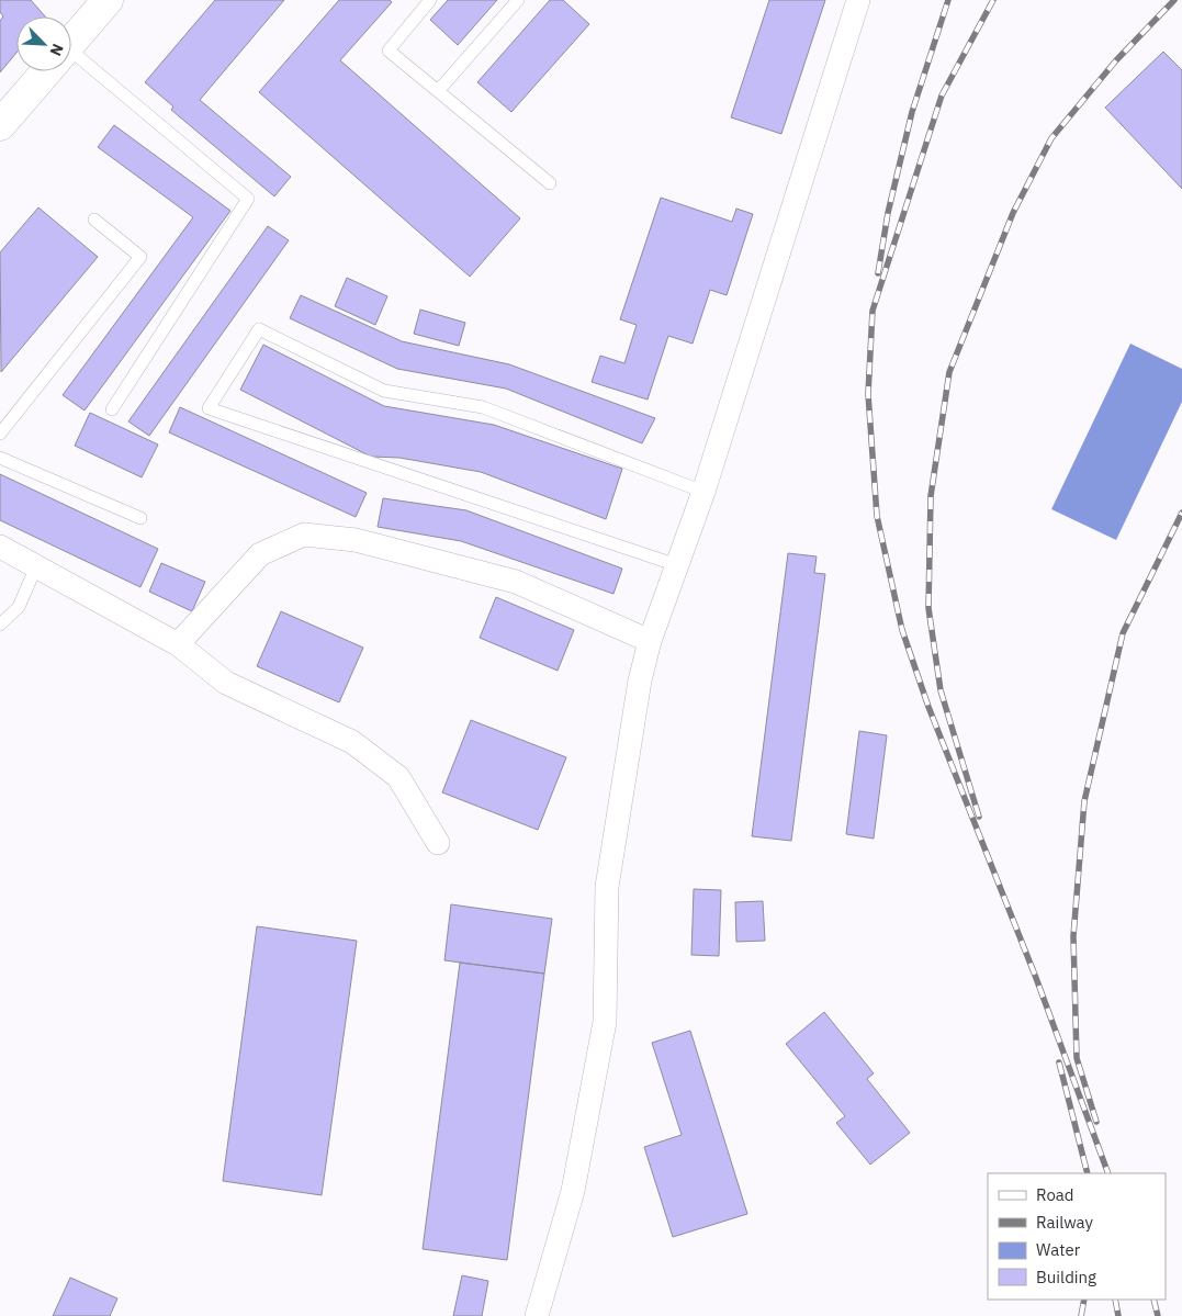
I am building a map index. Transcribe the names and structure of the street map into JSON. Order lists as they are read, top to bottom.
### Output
{
  "legend": [
    "Road",
    "Railway",
    "Water",
    "Building"
  ],
  "north": "bottom right"
}
